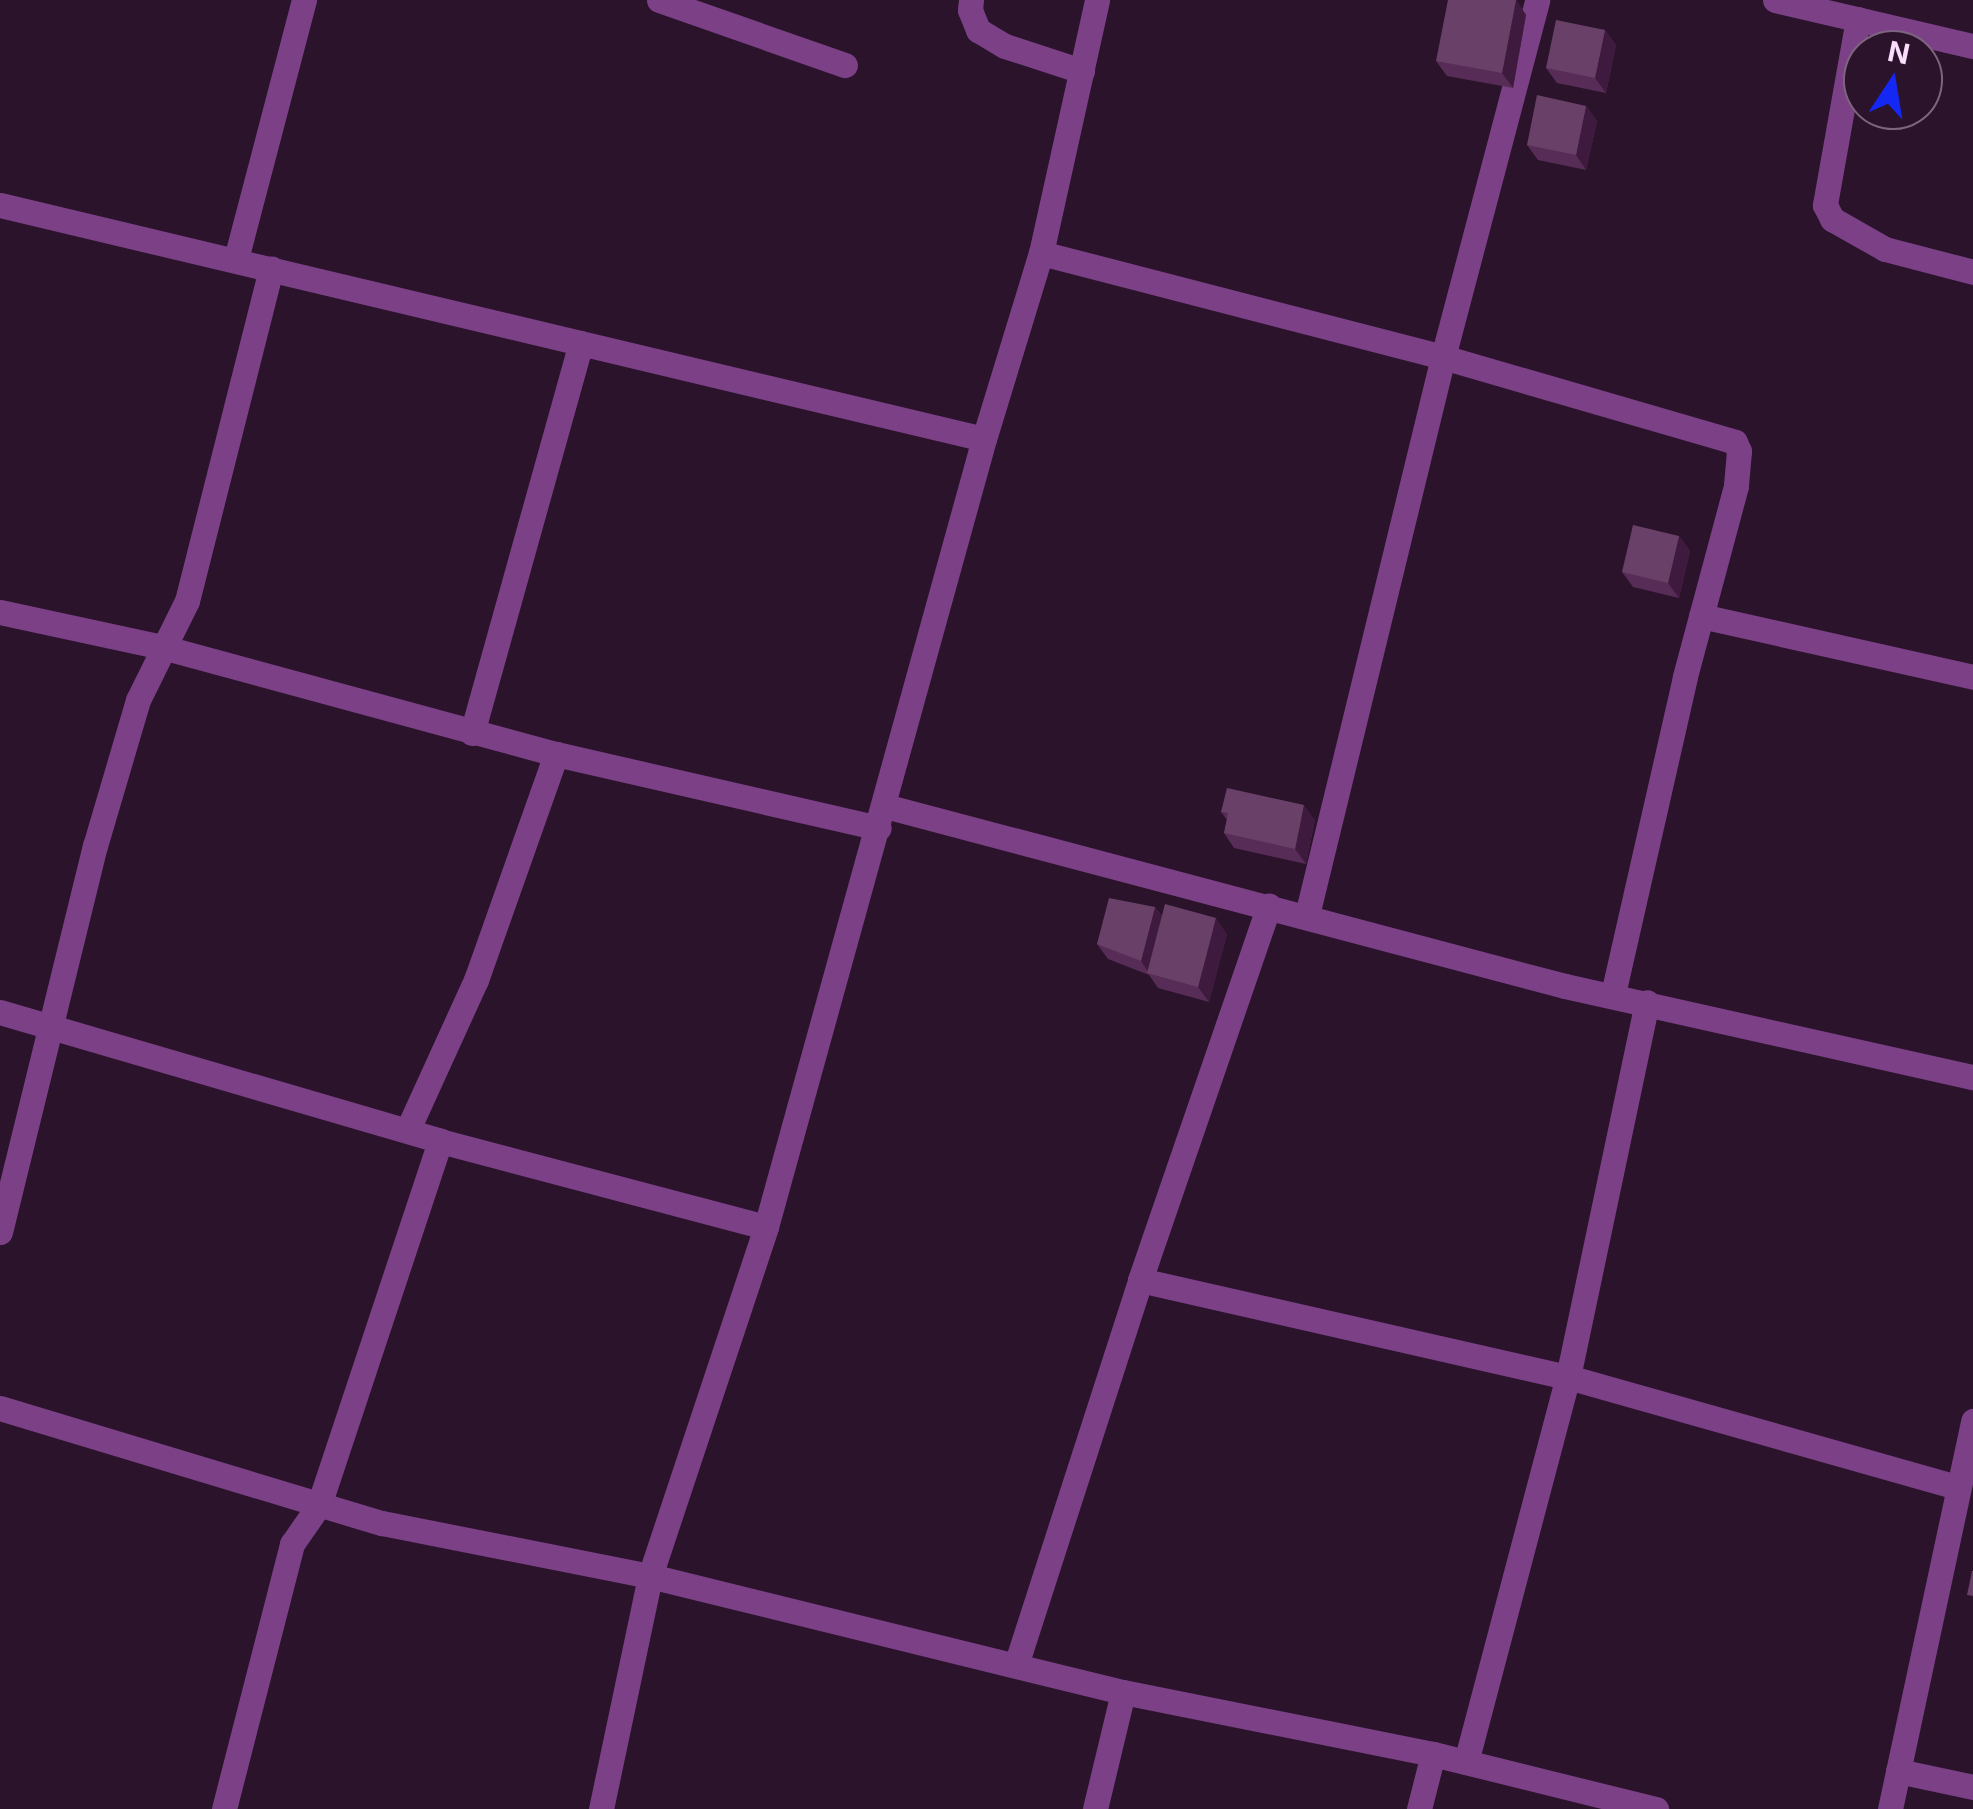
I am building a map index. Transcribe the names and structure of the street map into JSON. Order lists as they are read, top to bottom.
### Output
{
  "north": "top"
}
